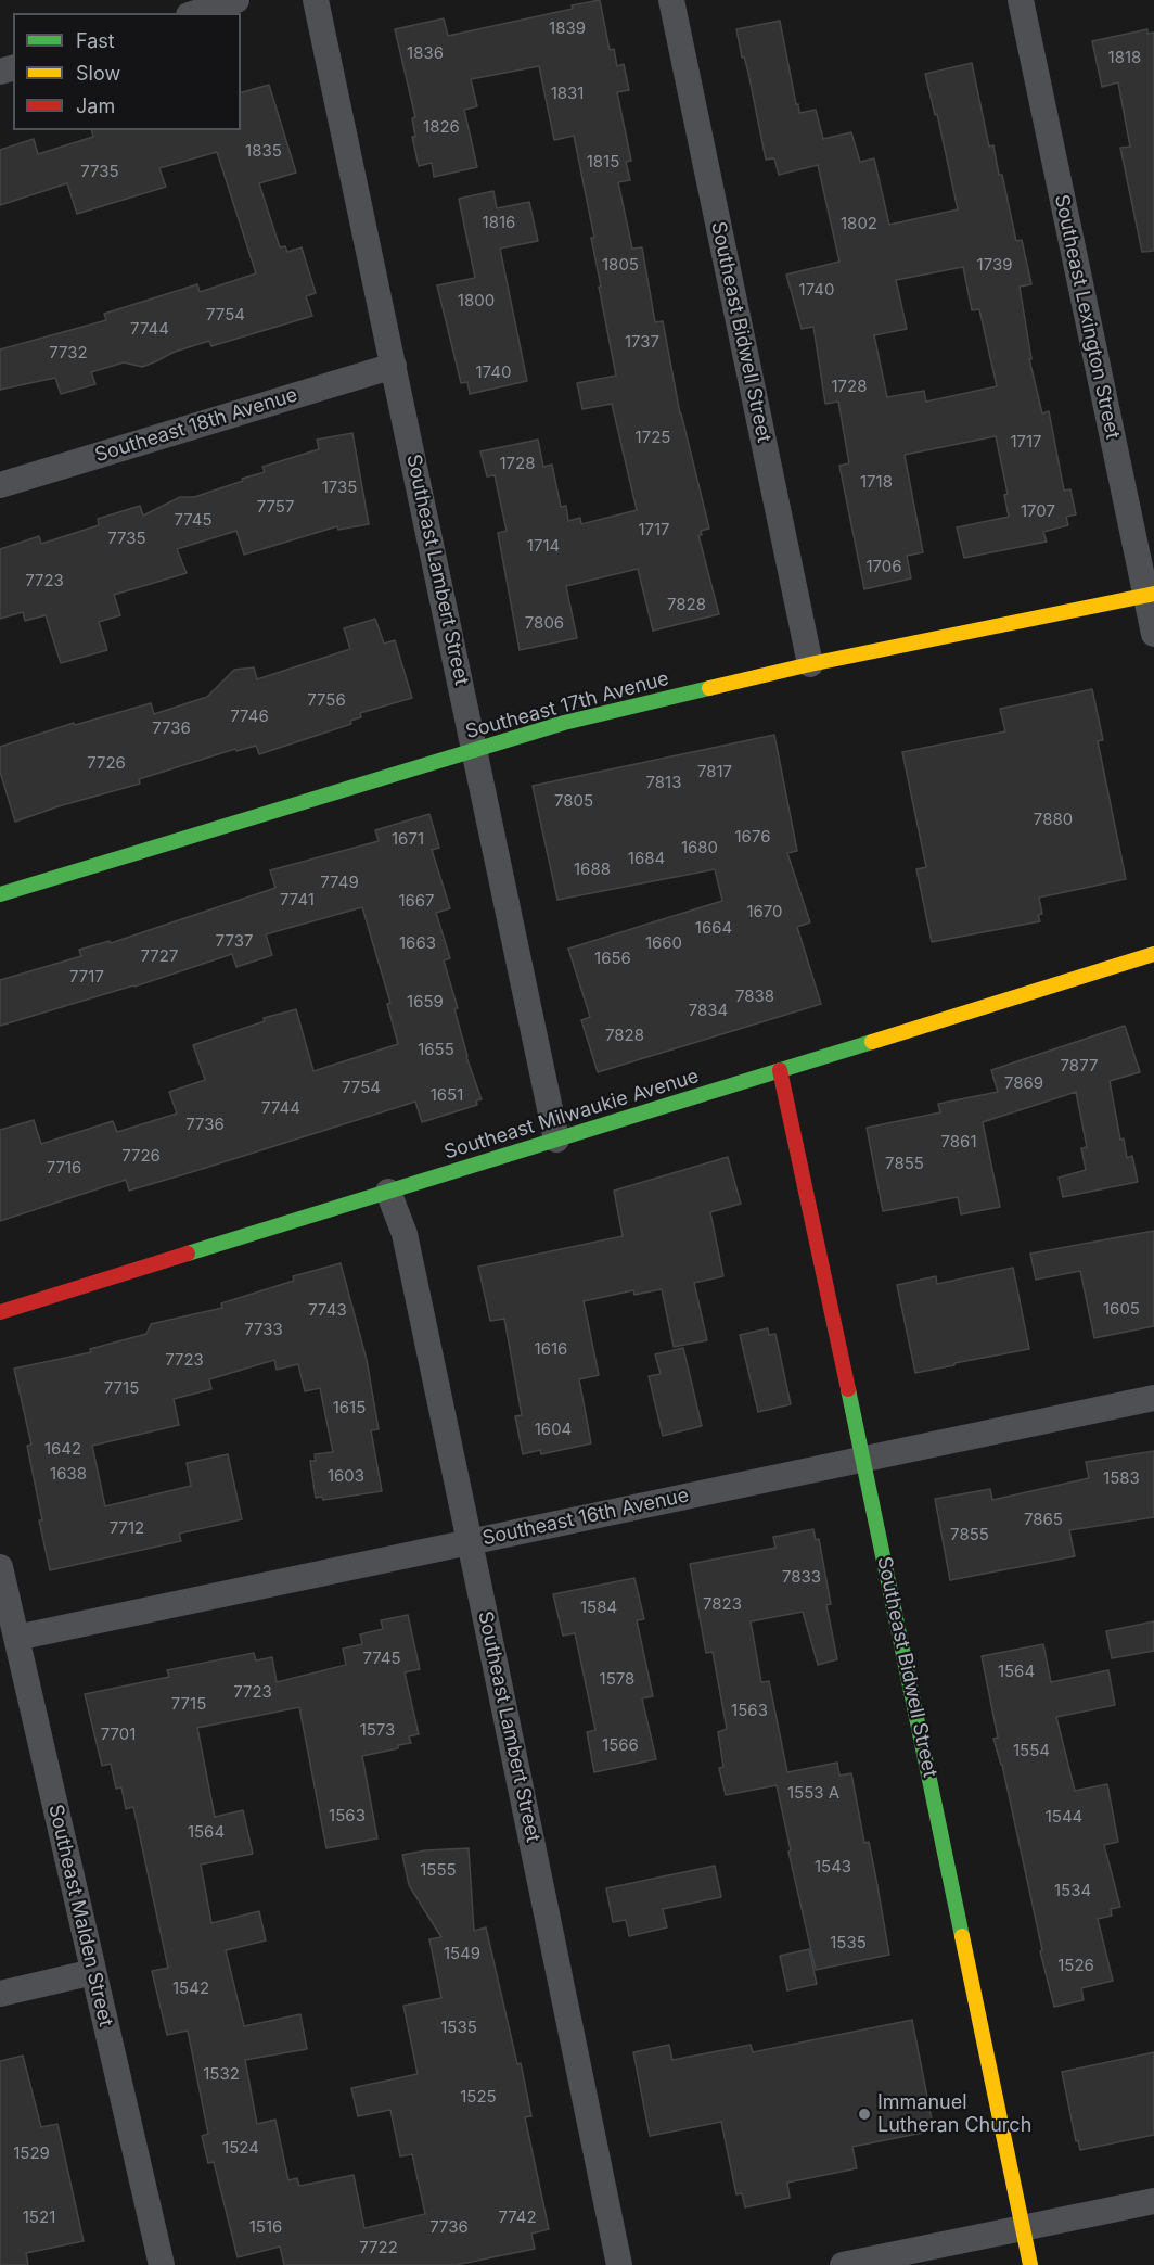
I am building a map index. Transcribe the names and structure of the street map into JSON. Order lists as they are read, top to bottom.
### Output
{
  "streets": {
    "street": [
      "Southeast Lexington Street",
      "Southeast Bidwell Street",
      "Southeast 18th Avenue",
      "Southeast Lambert Street",
      "Southeast 17th Avenue",
      "Southeast Milwaukie Avenue",
      "Southeast 16th Avenue",
      "Southeast Malden Street"
    ]
  },
  "crossings": [
    ["Southeast Lexington Street", "Southeast 17th Avenue"],
    ["Southeast Bidwell Street", "Southeast 17th Avenue"],
    ["Southeast Bidwell Street", "Southeast Milwaukie Avenue"],
    ["Southeast Bidwell Street", "Southeast 16th Avenue"],
    ["Southeast 18th Avenue", "Southeast Lambert Street"],
    ["Southeast Lambert Street", "Southeast 17th Avenue"],
    ["Southeast Lambert Street", "Southeast Milwaukie Avenue"],
    ["Southeast Lambert Street", "Southeast 16th Avenue"],
    ["Southeast 16th Avenue", "Southeast Malden Street"]
  ],
  "places": ["Immanuel Lutheran Church"],
  "house_numbers": [
    "1839",
    "1836",
    "1818",
    "1831",
    "1826",
    "1835",
    "1815",
    "7735",
    "1816",
    "1802",
    "1805",
    "1739",
    "1740",
    "1800",
    "7754",
    "7744",
    "1737",
    "7732",
    "1740",
    "1728",
    "1725",
    "1717",
    "1728",
    "1718",
    "1735",
    "7757",
    "1707",
    "7745",
    "1717",
    "7735",
    "1714",
    "1706",
    "7723",
    "7828",
    "7806",
    "7756",
    "7746",
    "7736",
    "7726",
    "7817",
    "7813",
    "7805",
    "7880",
    "1676",
    "1671",
    "1680",
    "1684",
    "1688",
    "7749",
    "7741",
    "1667",
    "1670",
    "1664",
    "7737",
    "1663",
    "1660",
    "7727",
    "1656",
    "7717",
    "7838",
    "1659",
    "7834",
    "7828",
    "1655",
    "7877",
    "7869",
    "7754",
    "1651",
    "7744",
    "7736",
    "7861",
    "7726",
    "7855",
    "7716",
    "1605",
    "7743",
    "7733",
    "1616",
    "7723",
    "7715",
    "1615",
    "1604",
    "1642",
    "1638",
    "1603",
    "1583",
    "7865",
    "7712",
    "7855",
    "7833",
    "7823",
    "1584",
    "7745",
    "1564",
    "1578",
    "7723",
    "7715",
    "1563",
    "1573",
    "7701",
    "1566",
    "1554",
    "1553 A",
    "1563",
    "1544",
    "1564",
    "1543",
    "1555",
    "1534",
    "1535",
    "1549",
    "1526",
    "1542",
    "1535",
    "1532",
    "1525",
    "1524",
    "1529",
    "1521",
    "7742",
    "1516",
    "7736",
    "7722"
  ],
  "legend": ["Fast", "Slow", "Jam"]
}
